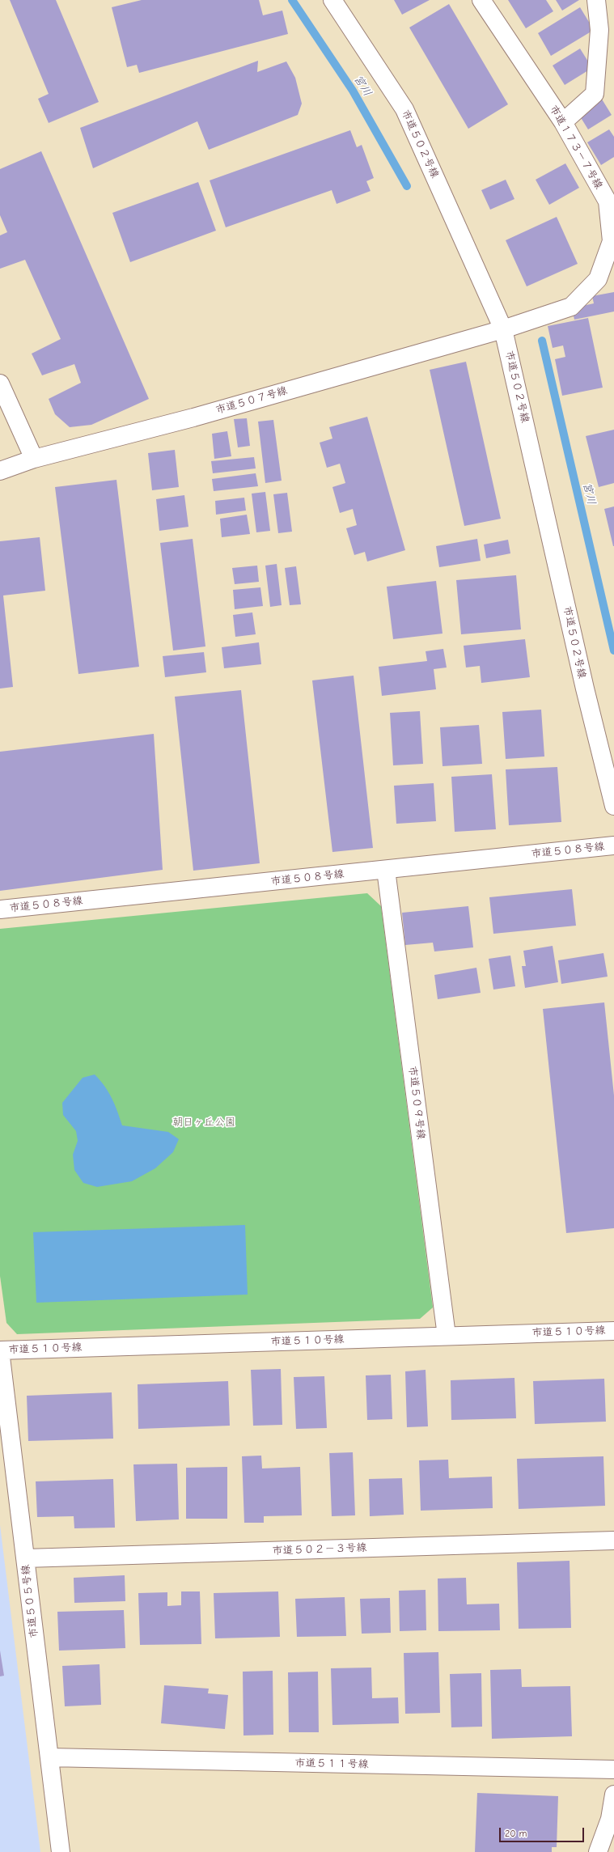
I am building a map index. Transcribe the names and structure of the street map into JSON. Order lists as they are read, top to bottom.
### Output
{
  "streets": {
    "street": [
      "市道５０２号線",
      "市道１７３－７号線",
      "市道５０７号線",
      "市道５０８号線",
      "市道５０９号線",
      "市道５１０号線",
      "市道５０２－３号線",
      "市道５０５号線",
      "市道５１１号線"
    ]
  },
  "crossings": [
    ["市道５０２号線", "市道１７３－７号線"],
    ["市道５０２号線", "市道５０７号線"],
    ["市道１７３－７号線", "市道５０７号線"],
    ["市道５０８号線", "市道５０９号線"],
    ["市道５０９号線", "市道５１０号線"],
    ["市道５１０号線", "市道５０５号線"],
    ["市道５０２－３号線", "市道５０５号線"],
    ["市道５０５号線", "市道５１１号線"]
  ],
  "water": ["宮川"],
  "parks": ["朝日ヶ丘公園"],
  "scale_bar": "20 m"
}
